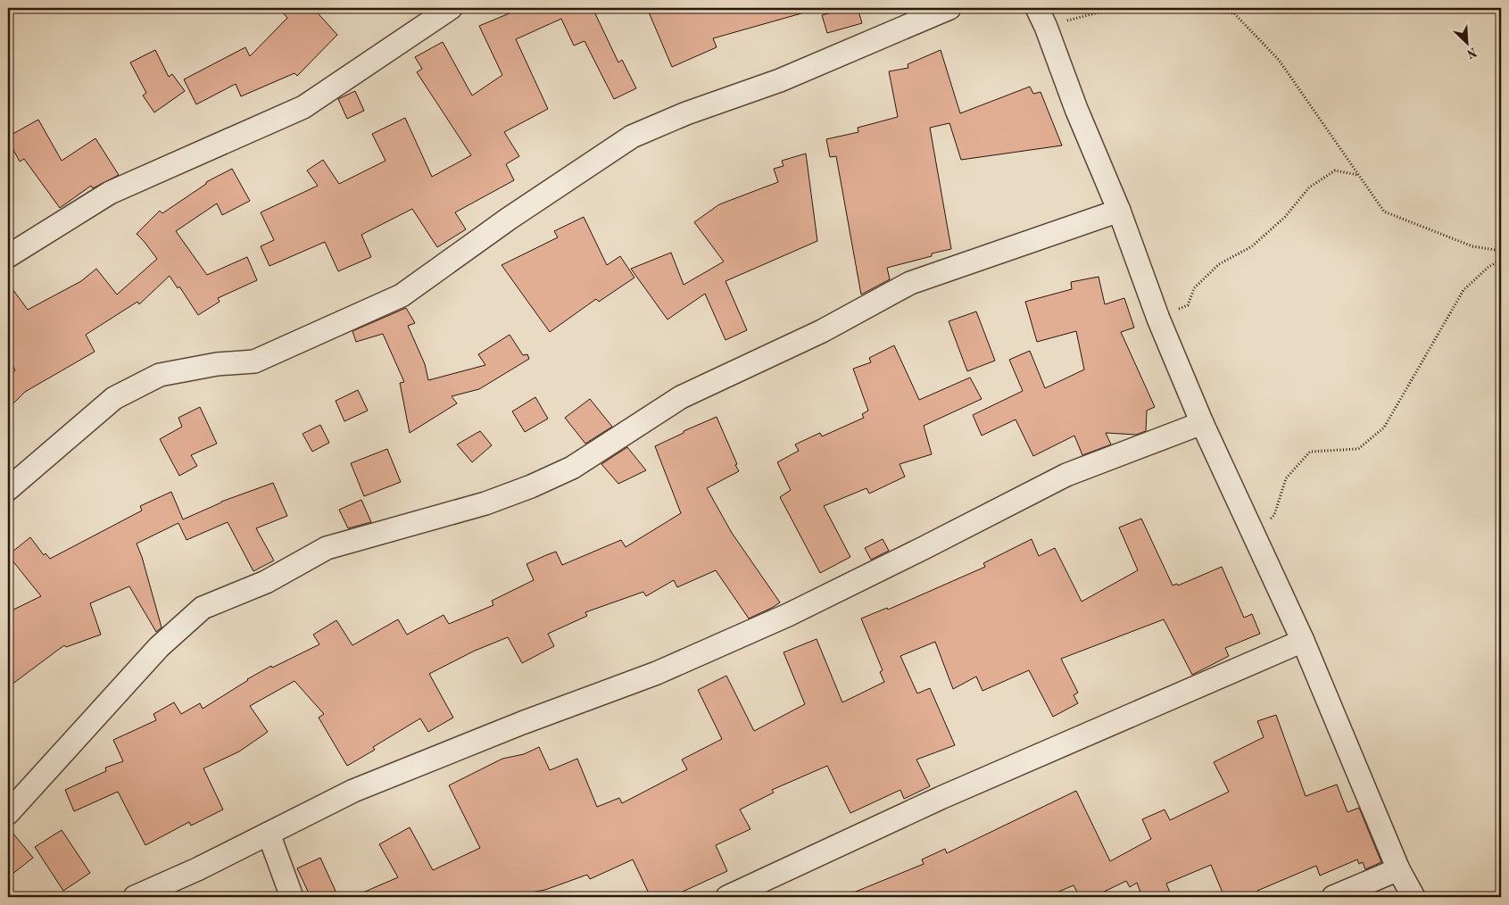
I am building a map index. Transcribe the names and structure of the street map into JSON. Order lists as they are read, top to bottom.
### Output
{
  "north": "bottom right"
}
